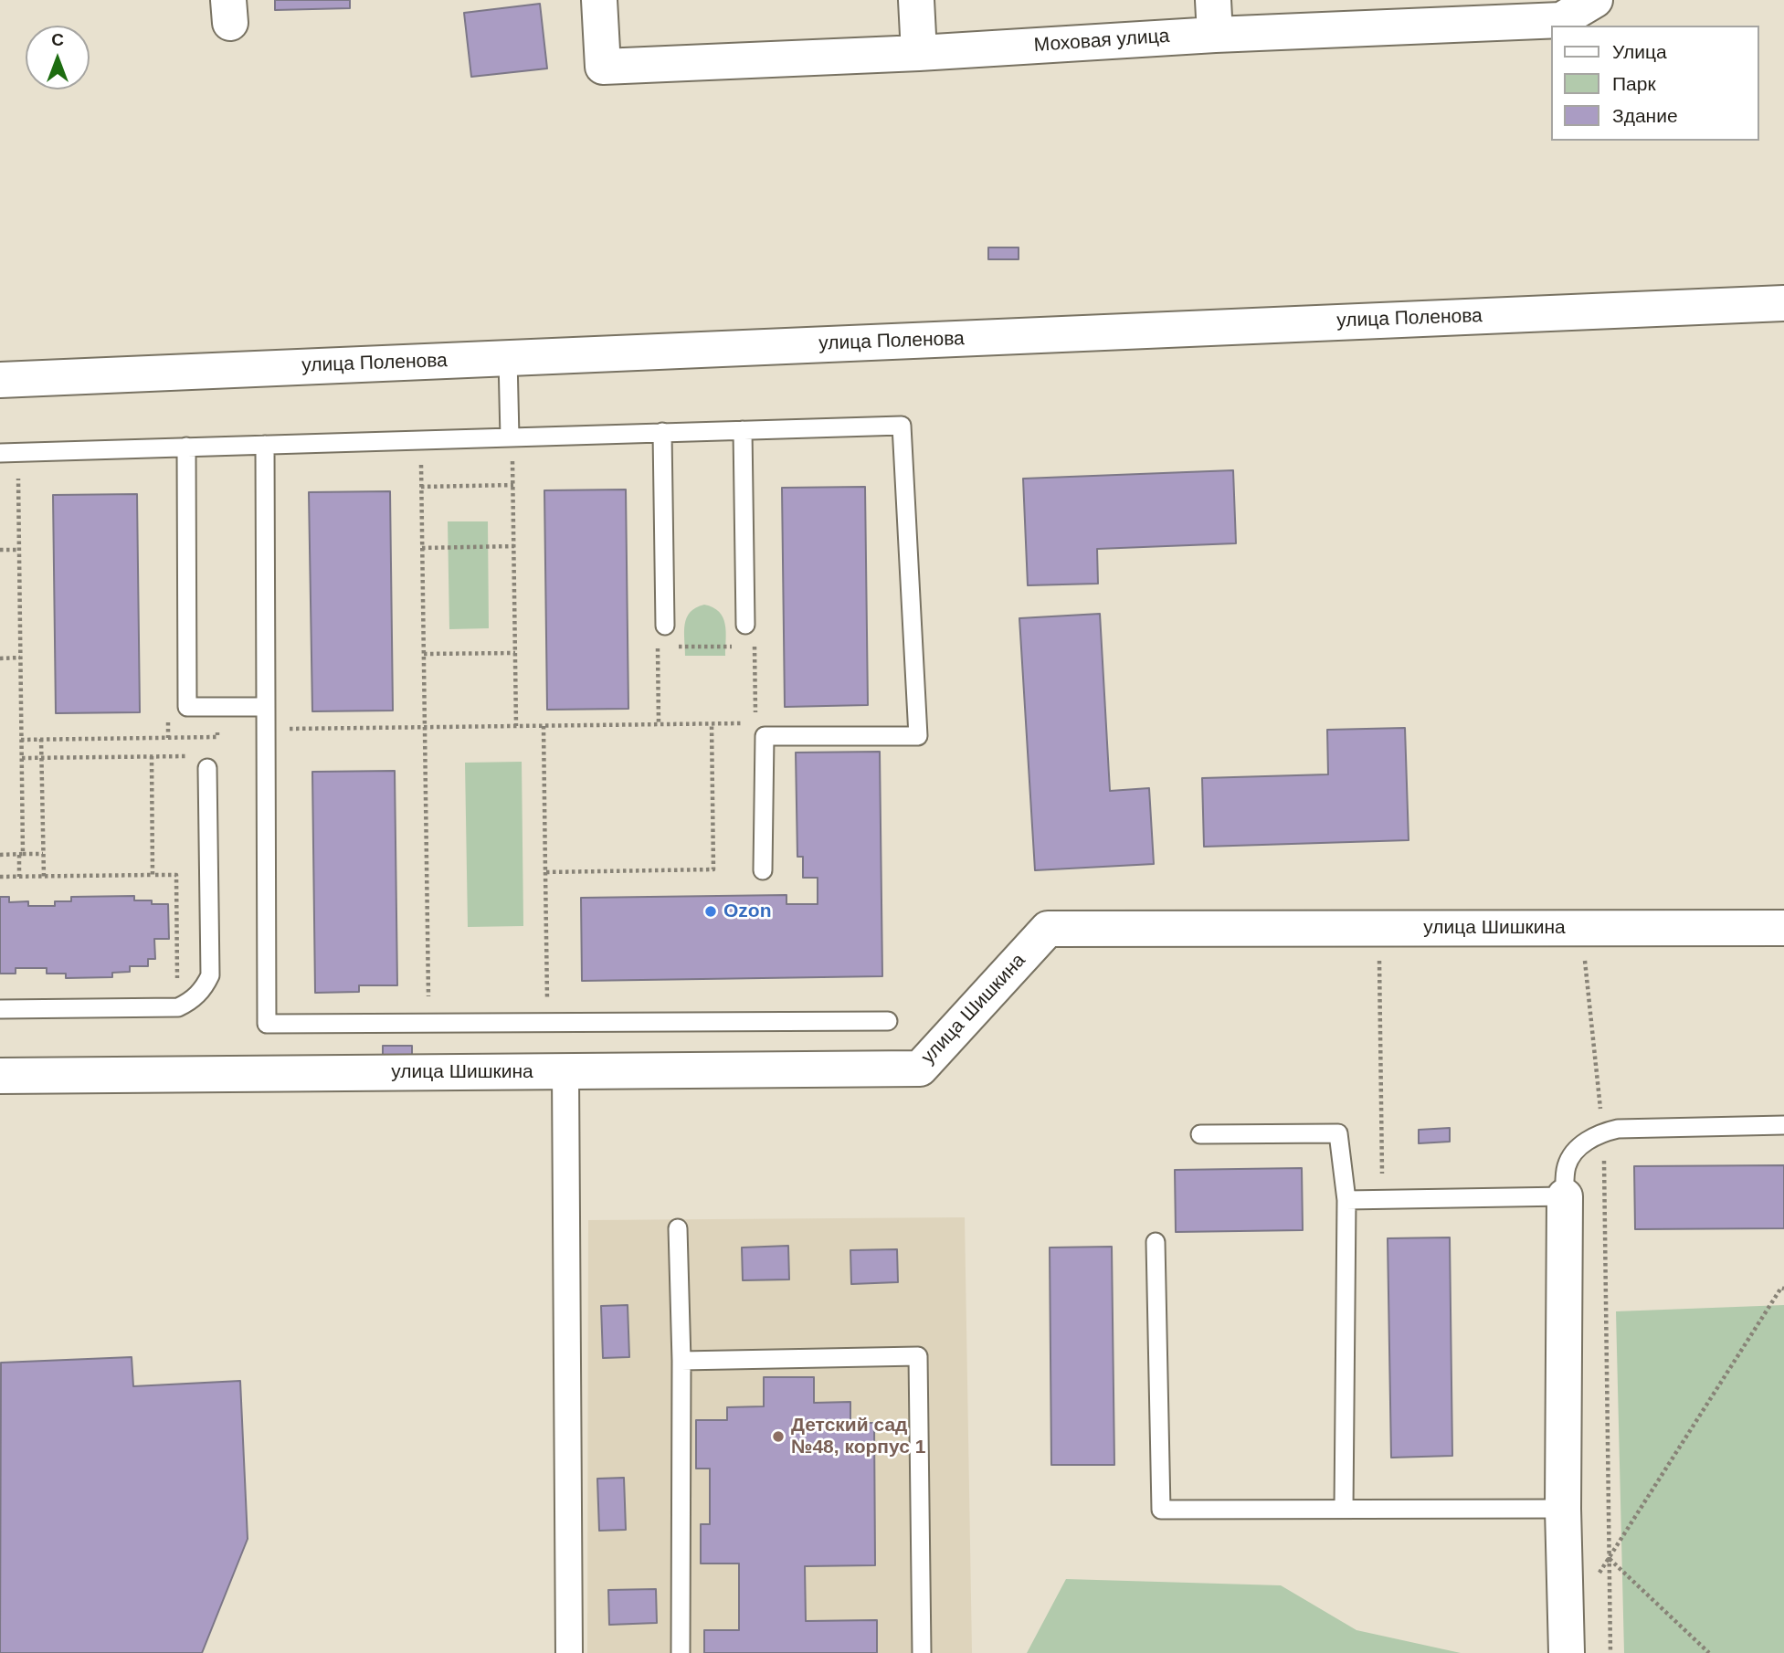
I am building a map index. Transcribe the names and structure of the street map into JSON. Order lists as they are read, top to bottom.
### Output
{
  "streets": {
    "street": ["Моховая улица", "улица Поленова", "улица Шишкина"]
  },
  "places": ["Ozon", "Детский сад №48, корпус 1"],
  "legend": ["Улица", "Парк", "Здание"],
  "north": "top"
}
